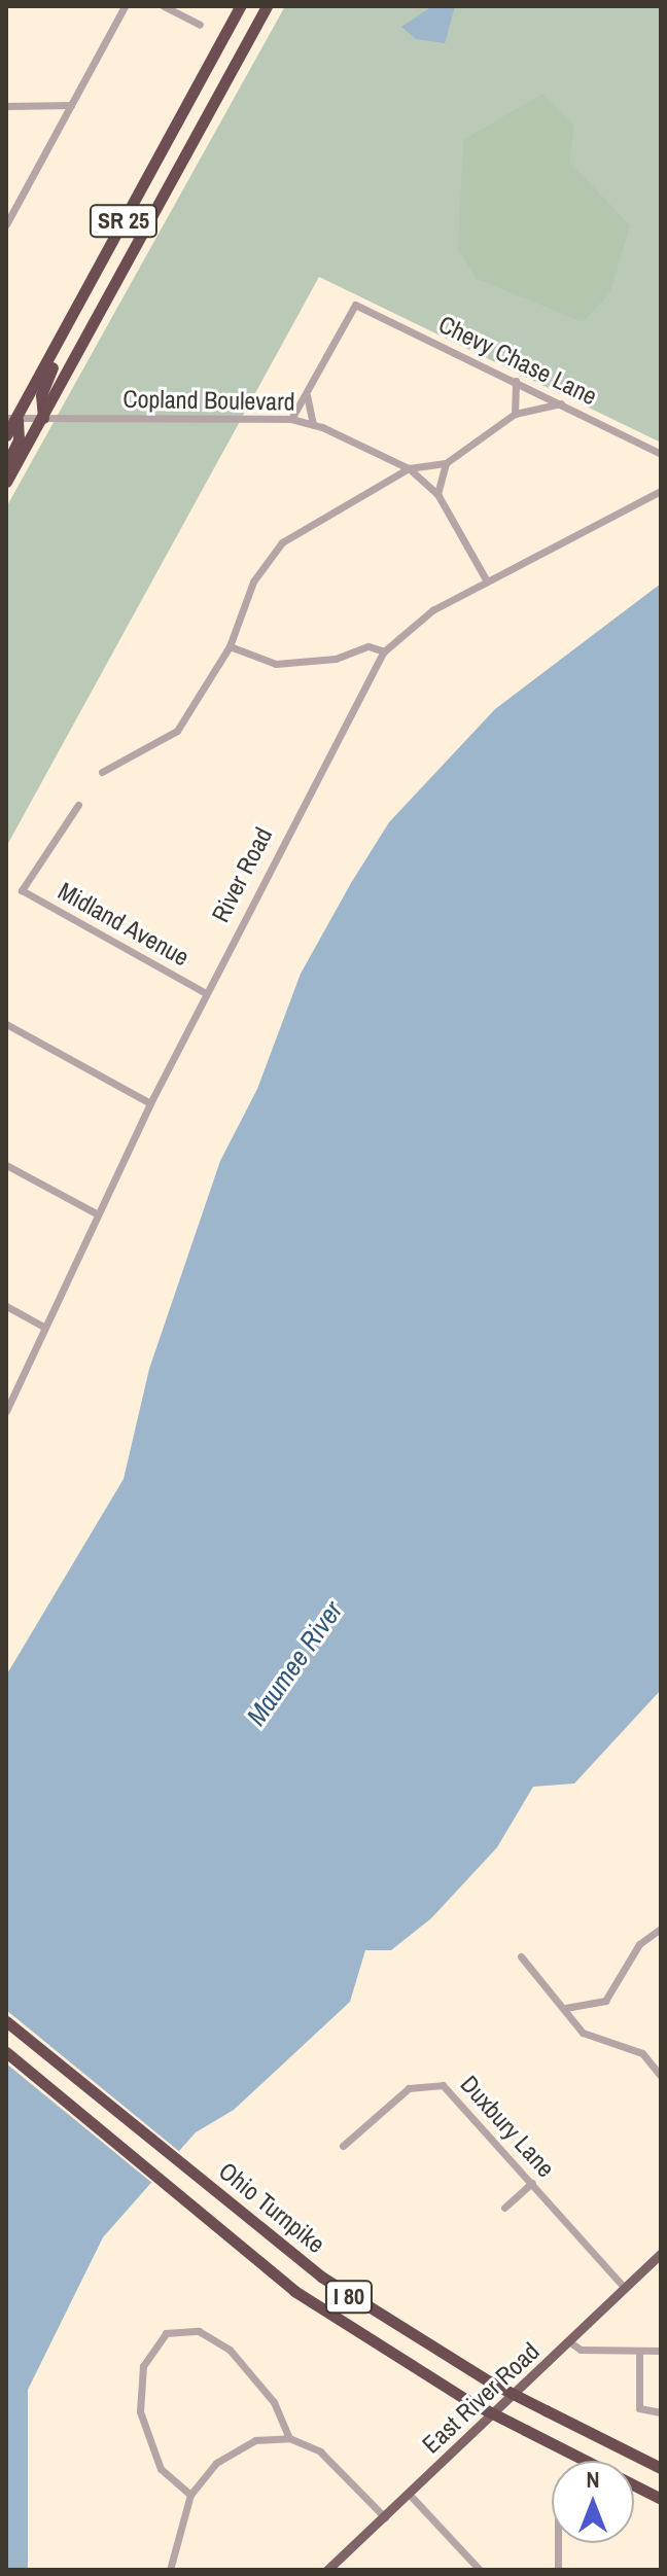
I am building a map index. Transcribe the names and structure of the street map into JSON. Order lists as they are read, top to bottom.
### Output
{
  "streets": {
    "highway": ["SR 25", "Ohio Turnpike", "I 80"],
    "main road": ["East River Road"],
    "street": [
      "Chevy Chase Lane",
      "Copland Boulevard",
      "River Road",
      "Midland Avenue",
      "Duxbury Lane"
    ]
  },
  "crossings": [
    ["SR 25", "Copland Boulevard"],
    ["Copland Boulevard", "River Road"],
    ["River Road", "Midland Avenue"],
    ["Duxbury Lane", "East River Road"]
  ],
  "water": ["Maumee River"],
  "north": "top"
}
